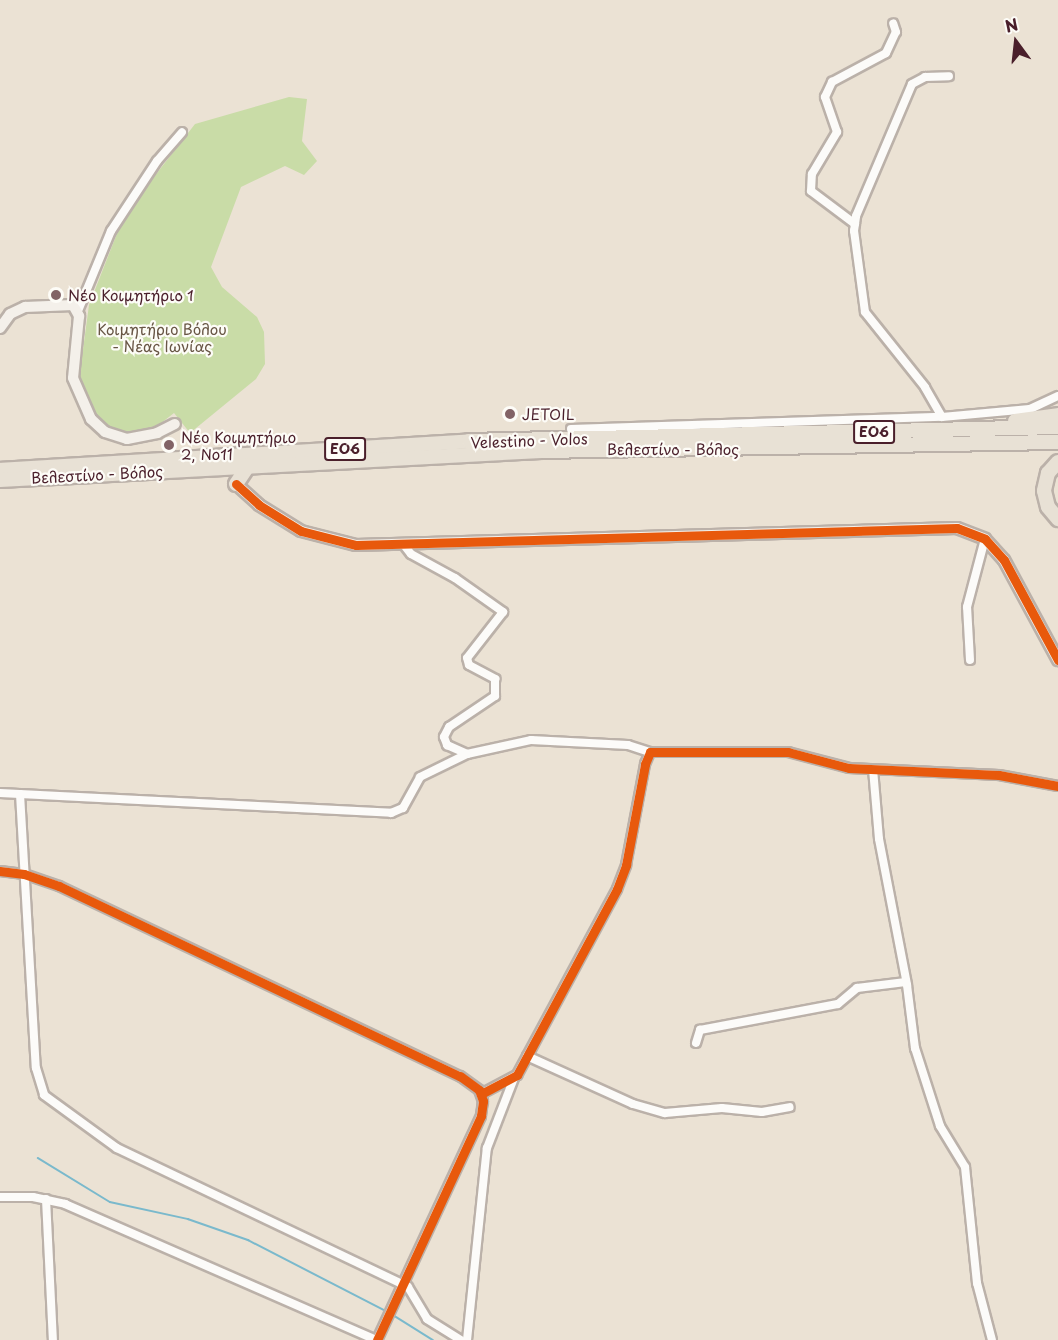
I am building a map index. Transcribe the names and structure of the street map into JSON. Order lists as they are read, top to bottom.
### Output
{
  "streets": {
    "highway": ["ΕΟ6", "Velestino - Volos", "Βελεστίνο - Βόλος"]
  },
  "parks": ["Κοιμητήριο Βόλου - Νέας Ιωνίας"],
  "places": ["Νέο Κοιμητήριο 1", "JETOIL", "Νέο Κοιμητήριο 2, Νο11"],
  "north": "top"
}
